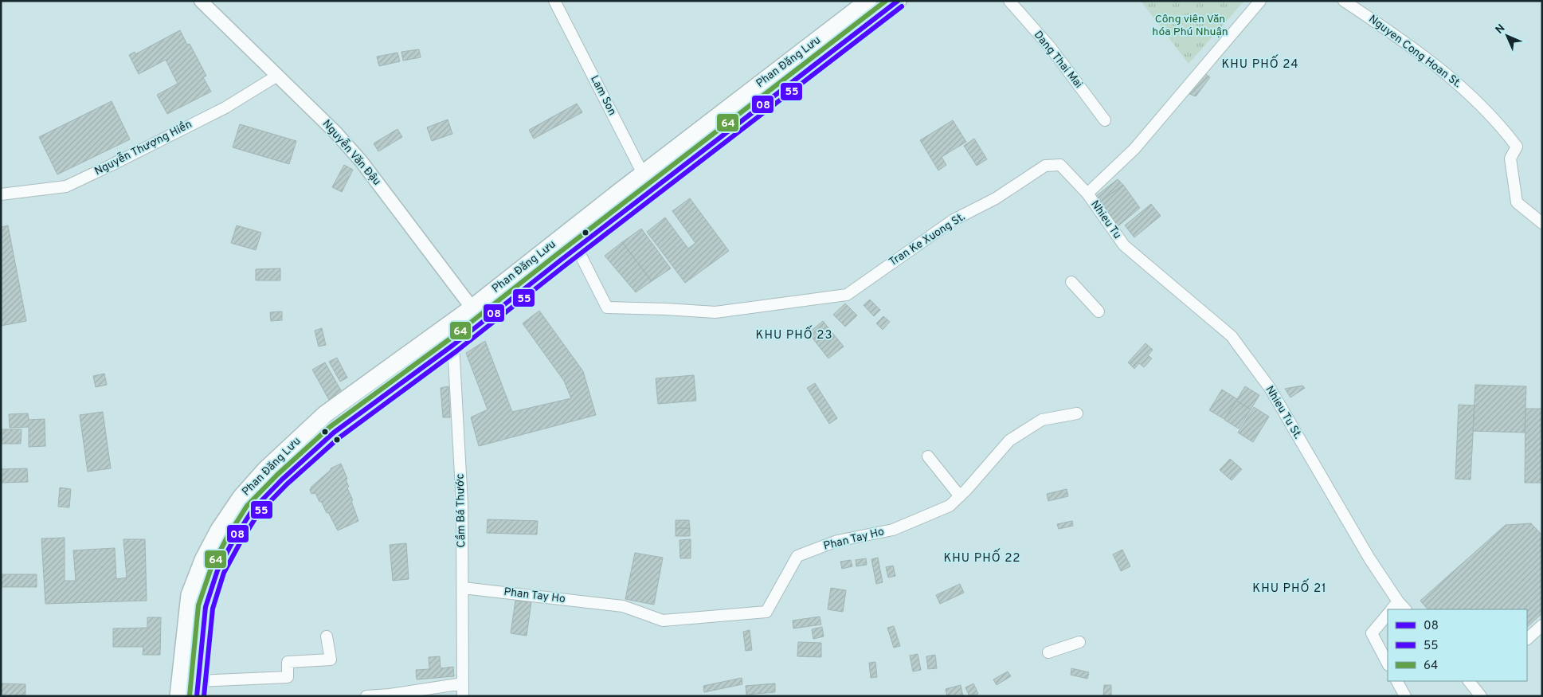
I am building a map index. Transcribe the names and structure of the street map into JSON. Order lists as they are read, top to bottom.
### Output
{
  "streets": {
    "main road": ["Phan Đăng Lưu"],
    "street": [
      "Nguyen Cong Hoan St.",
      "Dang Thai Mai",
      "Lam Son",
      "Nguyễn Thượng Hiền",
      "Nguyễn Văn Đậu",
      "Tran Ke Xuong St.",
      "Nhieu Tu St.",
      "Cầm Bá Thước",
      "Phan Tay Ho"
    ]
  },
  "crossings": [
    ["Phan Đăng Lưu", "Lam Son"],
    ["Phan Đăng Lưu", "Nguyễn Văn Đậu"],
    ["Phan Đăng Lưu", "Tran Ke Xuong St."],
    ["Phan Đăng Lưu", "Cầm Bá Thước"],
    ["Nguyễn Thượng Hiền", "Nguyễn Văn Đậu"],
    ["Tran Ke Xuong St.", "Nhieu Tu St."],
    ["Cầm Bá Thước", "Phan Tay Ho"]
  ],
  "districts": [
    "KHU PHỐ 24",
    "KHU PHỐ 23",
    "KHU PHỐ 22",
    "KHU PHỐ 21"
  ],
  "parks": ["Công viên Văn hóa Phú Nhuận"],
  "lines": ["transit line 08", "transit line 64", "transit line 55"],
  "legend": ["08", "55", "64"],
  "north": "top left"
}
